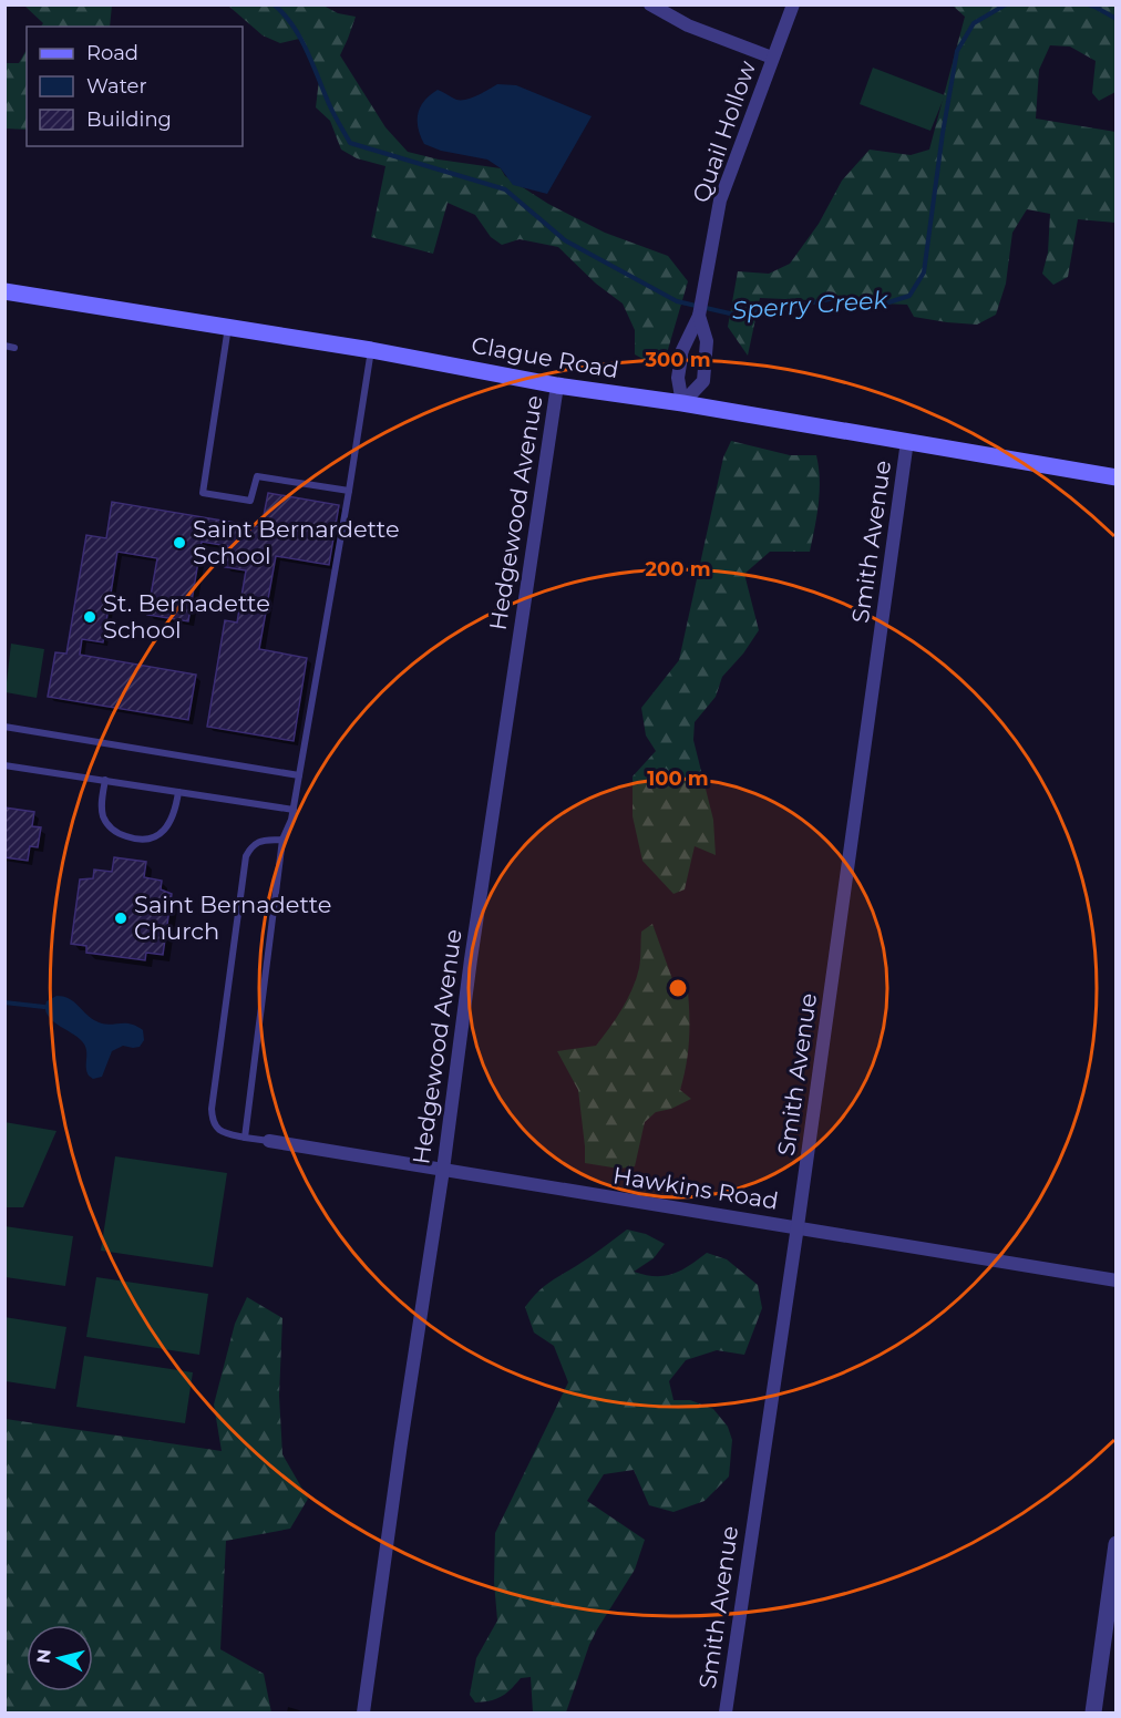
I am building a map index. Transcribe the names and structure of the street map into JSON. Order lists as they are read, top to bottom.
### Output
{
  "streets": {
    "main road": ["Clague Road"],
    "street": [
      "Quail Hollow",
      "Hedgewood Avenue",
      "Smith Avenue",
      "Hawkins Road"
    ]
  },
  "crossings": [
    ["Quail Hollow", "Clague Road"],
    ["Clague Road", "Hedgewood Avenue"],
    ["Clague Road", "Smith Avenue"],
    ["Hedgewood Avenue", "Hawkins Road"],
    ["Smith Avenue", "Hawkins Road"]
  ],
  "water": ["Sperry Creek"],
  "places": ["Saint Bernardette School", "St. Bernadette School", "Saint Bernadette Church"],
  "legend": ["Road", "Water", "Building"],
  "north": "left",
  "rings": ["300 m", "200 m", "100 m"]
}
